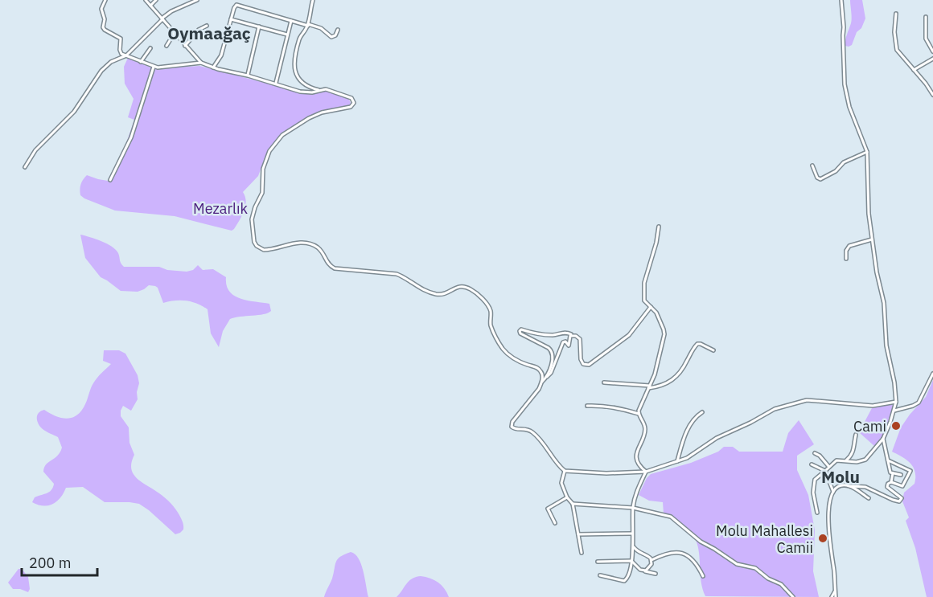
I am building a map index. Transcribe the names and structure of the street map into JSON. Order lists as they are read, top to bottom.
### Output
{
  "districts": ["Oymaağaç", "Molu"],
  "parks": ["Mezarlık"],
  "places": ["Cami", "Molu Mahallesi Camii"],
  "scale_bar": "200 m"
}
